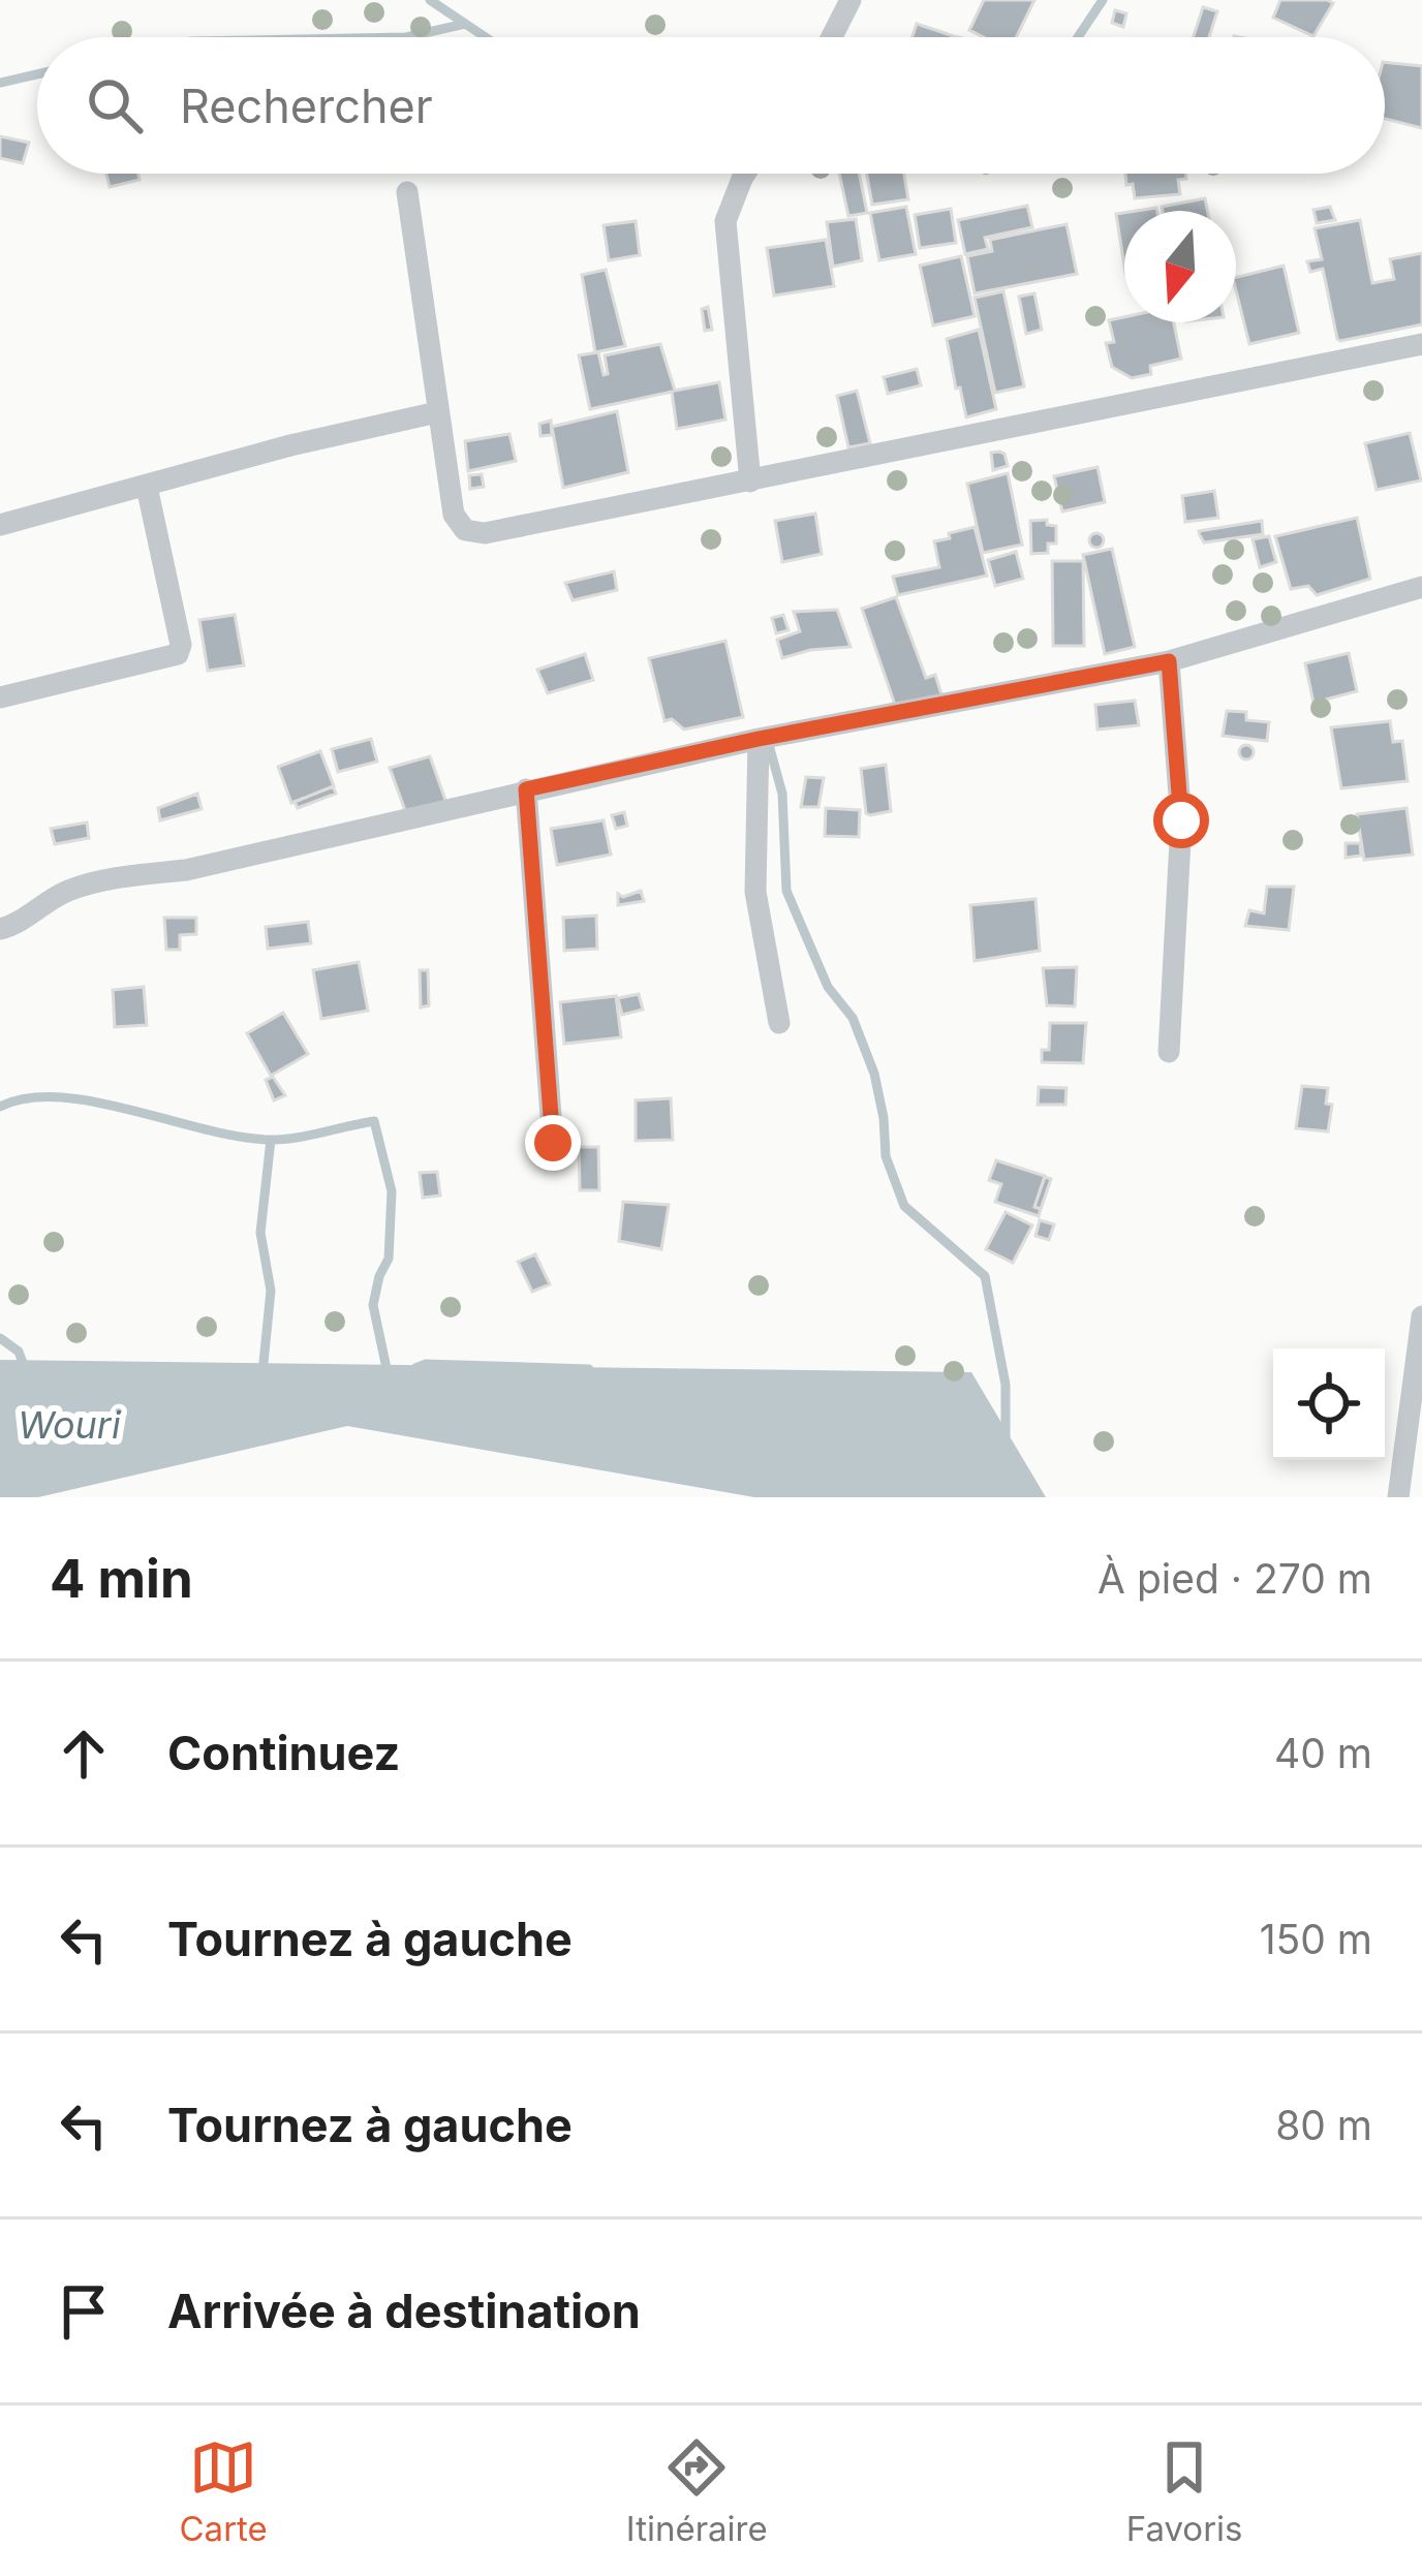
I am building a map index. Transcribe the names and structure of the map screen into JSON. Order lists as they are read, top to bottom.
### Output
{
  "water": ["Wouri"],
  "north": "bottom",
  "page": {
    "search": "Rechercher",
    "heading": ["4 min", "À pied · 270 m"],
    "list": [
      ["Continuez", "40 m"],
      ["Tournez à gauche", "150 m"],
      ["Tournez à gauche", "80 m"],
      "Arrivée à destination"
    ],
    "nav": ["Carte", "Itinéraire", "Favoris"]
  }
}
